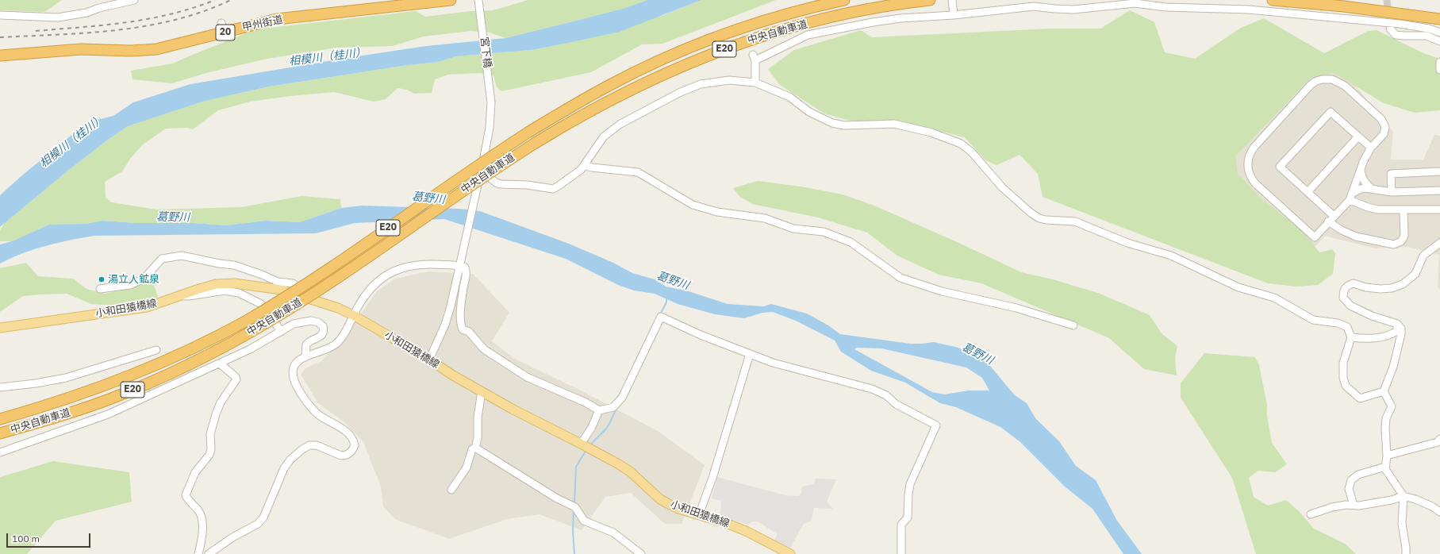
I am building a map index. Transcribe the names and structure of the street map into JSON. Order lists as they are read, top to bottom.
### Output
{
  "streets": {
    "highway": [
      "甲州街道",
      "20",
      "中央自動車道",
      "E20"
    ],
    "main road": ["小和田猿橋線"],
    "street": ["宮下橋"]
  },
  "crossings": [
    ["宮下橋", "小和田猿橋線"]
  ],
  "water": ["相模川（桂川）", "葛野川"],
  "places": ["湯立人鉱泉"],
  "scale_bar": "100 m"
}
